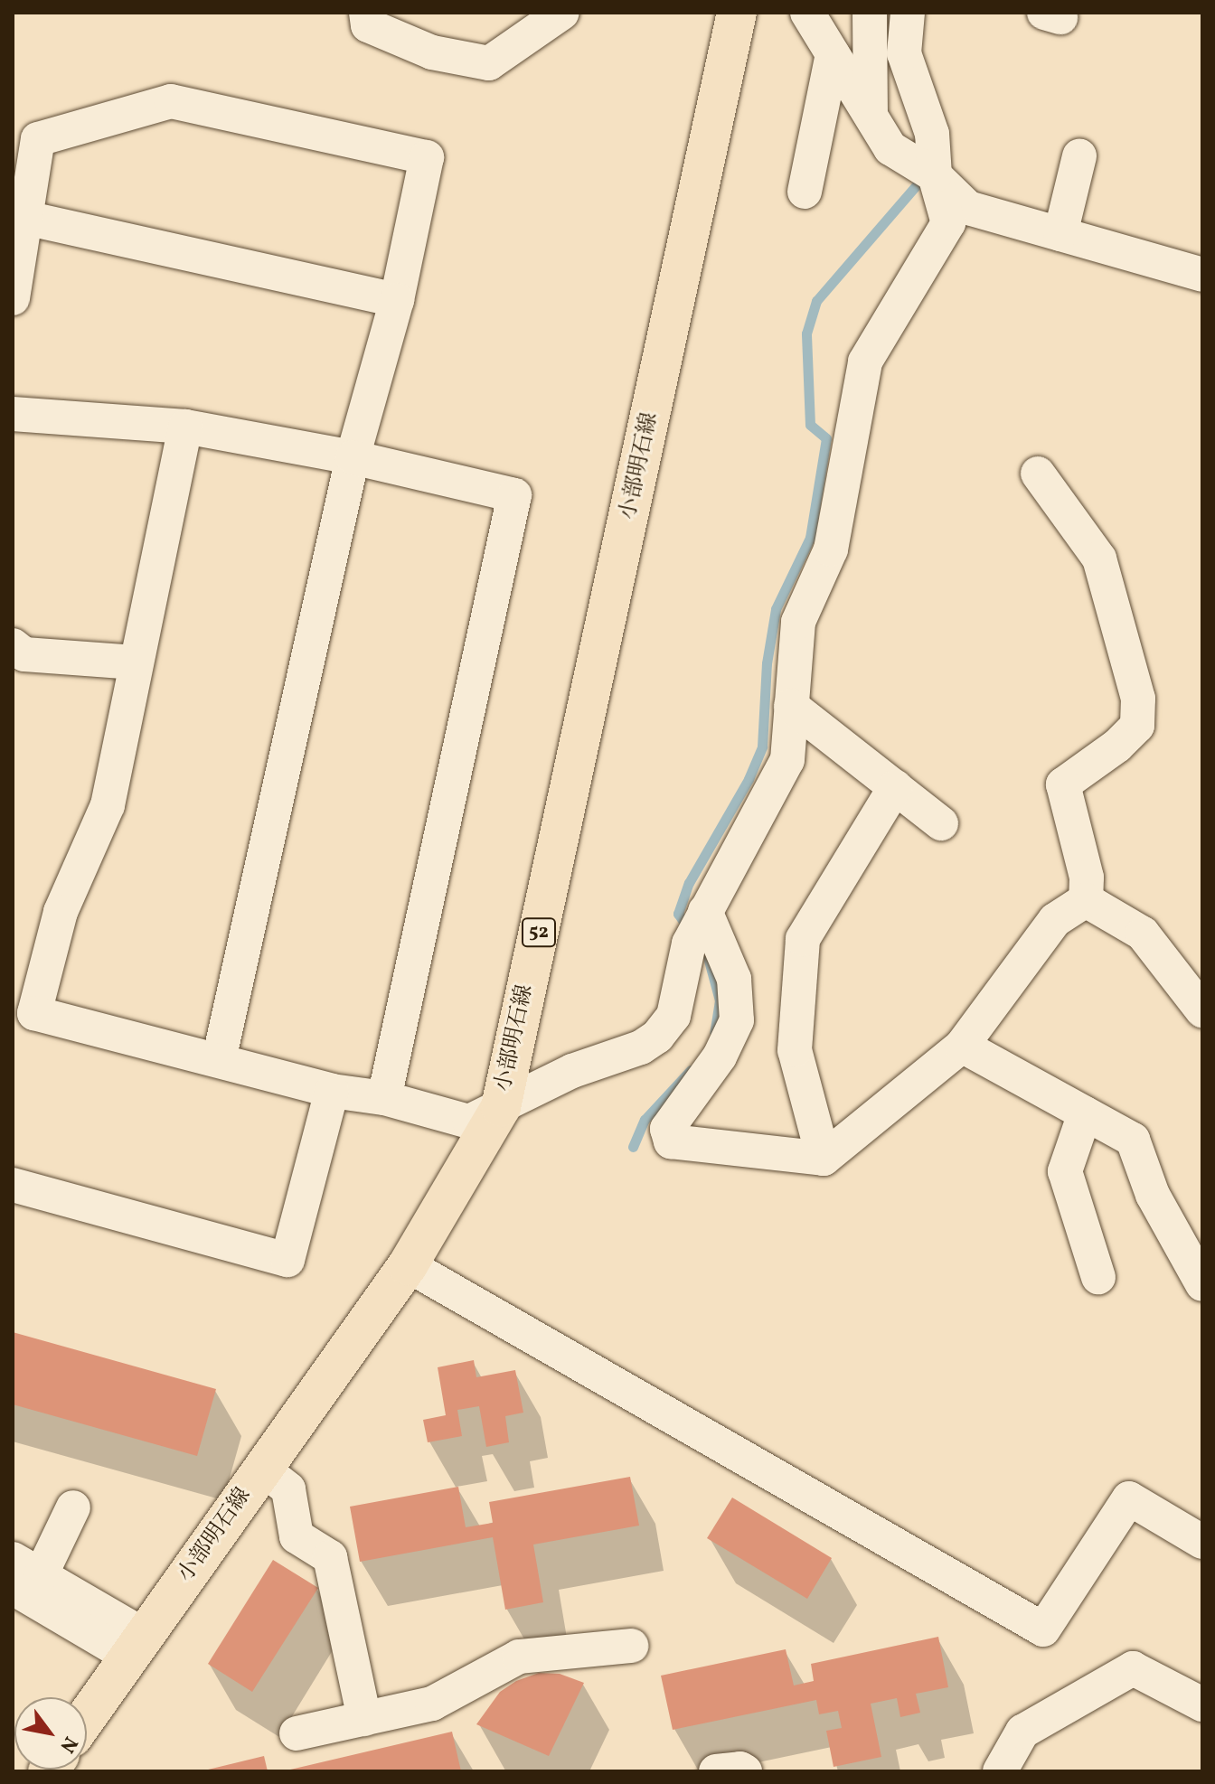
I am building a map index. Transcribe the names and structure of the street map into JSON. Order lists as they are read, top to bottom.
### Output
{
  "streets": {
    "main road": ["小部明石線", "52"]
  },
  "north": "bottom right"
}
